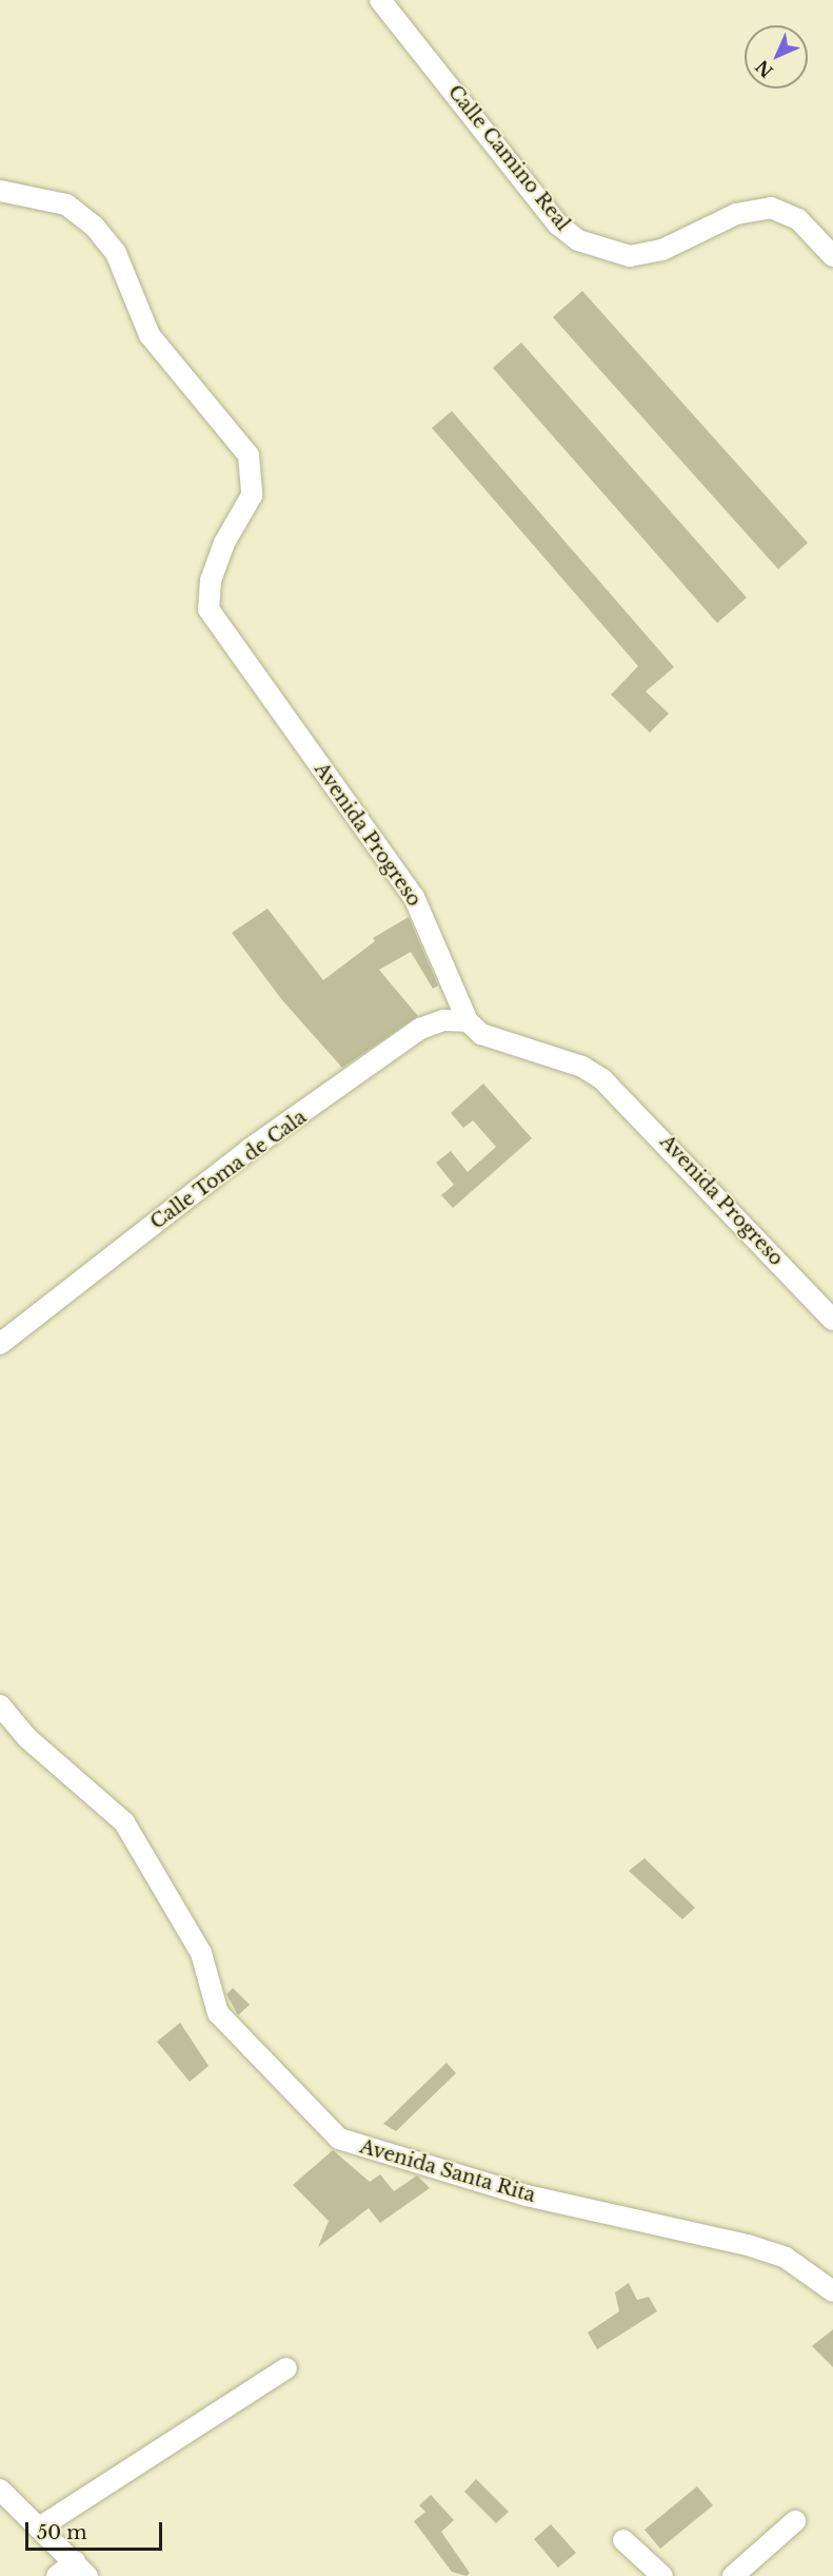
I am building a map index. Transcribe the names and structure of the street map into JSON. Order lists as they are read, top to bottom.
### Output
{
  "streets": {
    "street": [
      "Calle Camino Real",
      "Avenida Progreso",
      "Calle Toma de Cala",
      "Avenida Santa Rita"
    ]
  },
  "crossings": [
    ["Avenida Progreso", "Calle Toma de Cala"]
  ],
  "scale_bar": "50 m",
  "north": "bottom left"
}
